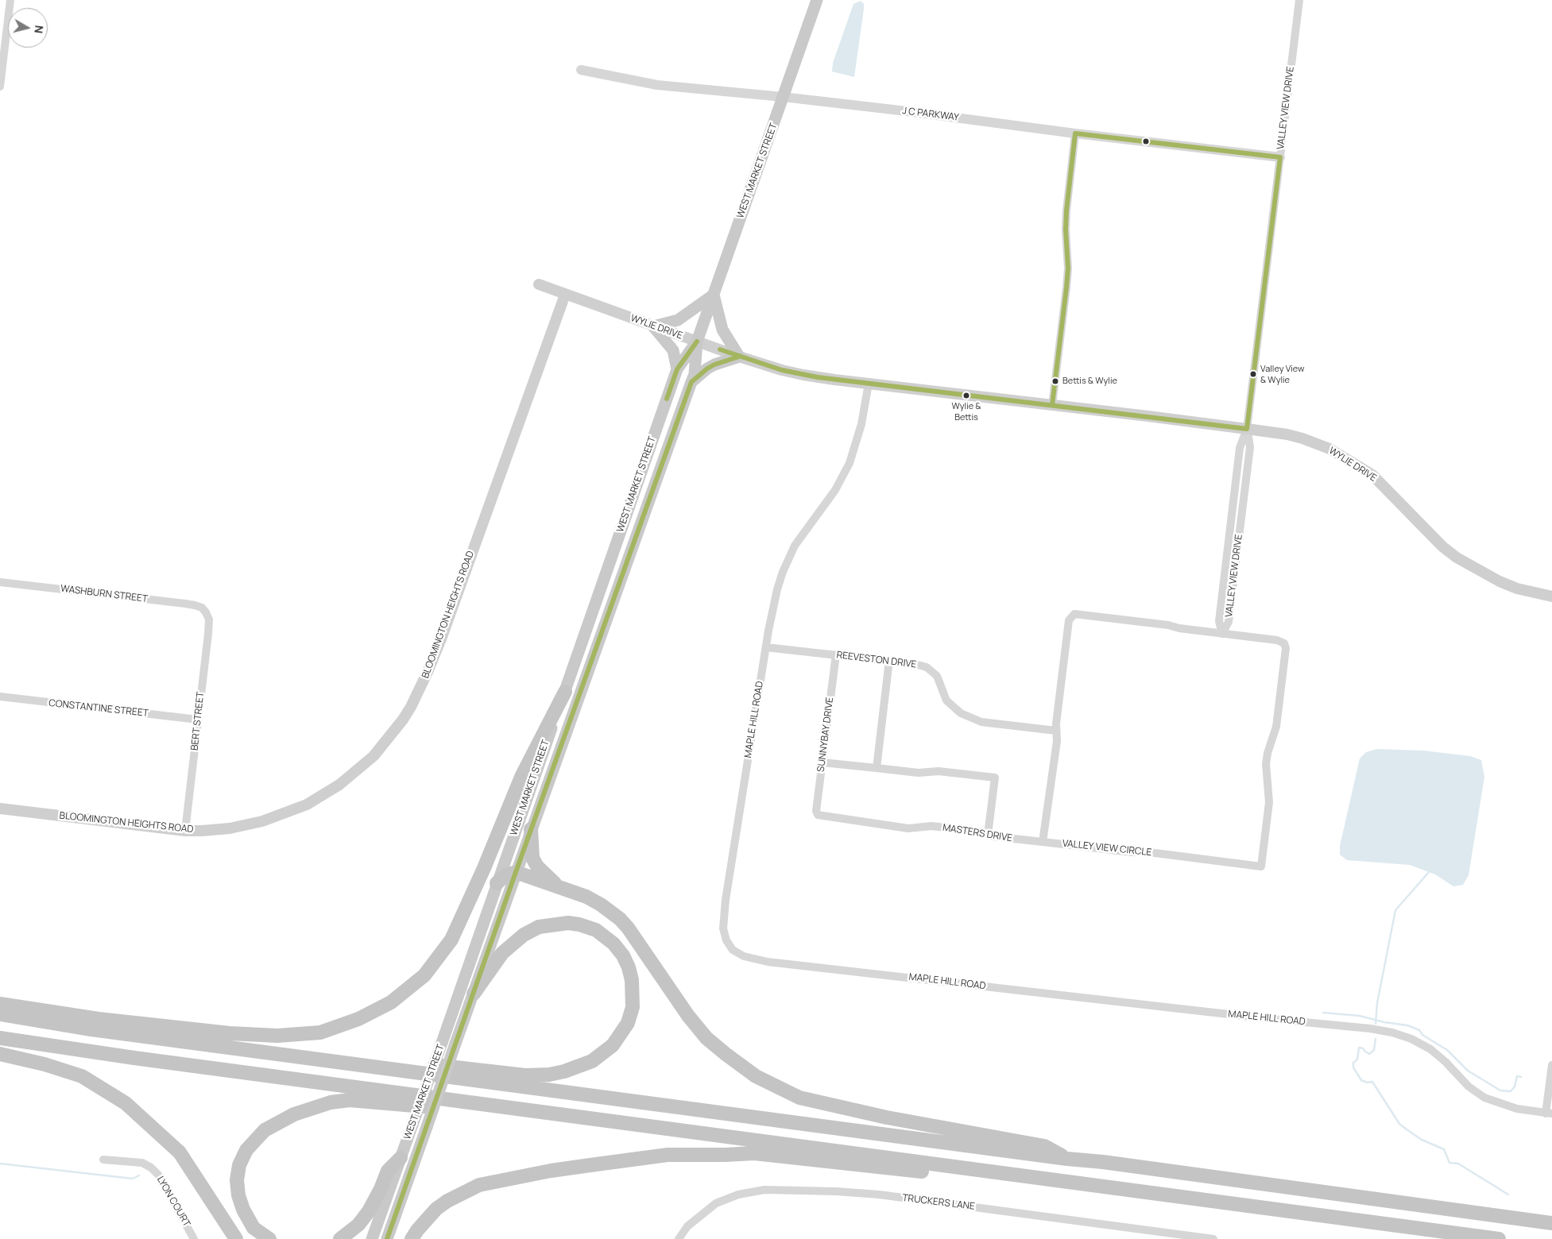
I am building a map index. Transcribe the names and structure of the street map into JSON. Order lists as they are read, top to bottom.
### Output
{
  "streets": {
    "main road": ["WEST MARKET STREET", "WYLIE DRIVE", "BLOOMINGTON HEIGHTS ROAD"],
    "street": [
      "VALLEY VIEW DRIVE",
      "J C PARKWAY",
      "WASHBURN STREET",
      "REEVESTON DRIVE",
      "CONSTANTINE STREET",
      "MAPLE HILL ROAD",
      "BERT STREET",
      "SUNNYBAY DRIVE",
      "MASTERS DRIVE",
      "VALLEY VIEW CIRCLE",
      "LYON COURT",
      "TRUCKERS LANE"
    ]
  },
  "crossings": [
    ["VALLEY VIEW DRIVE", "J C PARKWAY"],
    ["VALLEY VIEW DRIVE", "WYLIE DRIVE"],
    ["VALLEY VIEW DRIVE", "VALLEY VIEW CIRCLE"],
    ["J C PARKWAY", "WEST MARKET STREET"],
    ["WEST MARKET STREET", "WYLIE DRIVE"],
    ["WYLIE DRIVE", "BLOOMINGTON HEIGHTS ROAD"],
    ["WYLIE DRIVE", "MAPLE HILL ROAD"],
    ["WASHBURN STREET", "BERT STREET"],
    ["BLOOMINGTON HEIGHTS ROAD", "BERT STREET"],
    ["REEVESTON DRIVE", "MAPLE HILL ROAD"],
    ["REEVESTON DRIVE", "SUNNYBAY DRIVE"],
    ["REEVESTON DRIVE", "VALLEY VIEW CIRCLE"],
    ["CONSTANTINE STREET", "BERT STREET"],
    ["SUNNYBAY DRIVE", "MASTERS DRIVE"],
    ["MASTERS DRIVE", "VALLEY VIEW CIRCLE"]
  ],
  "places": ["Valley View & Wylie", "Bettis & Wylie", "Wylie & Bettis"],
  "north": "right"
}
